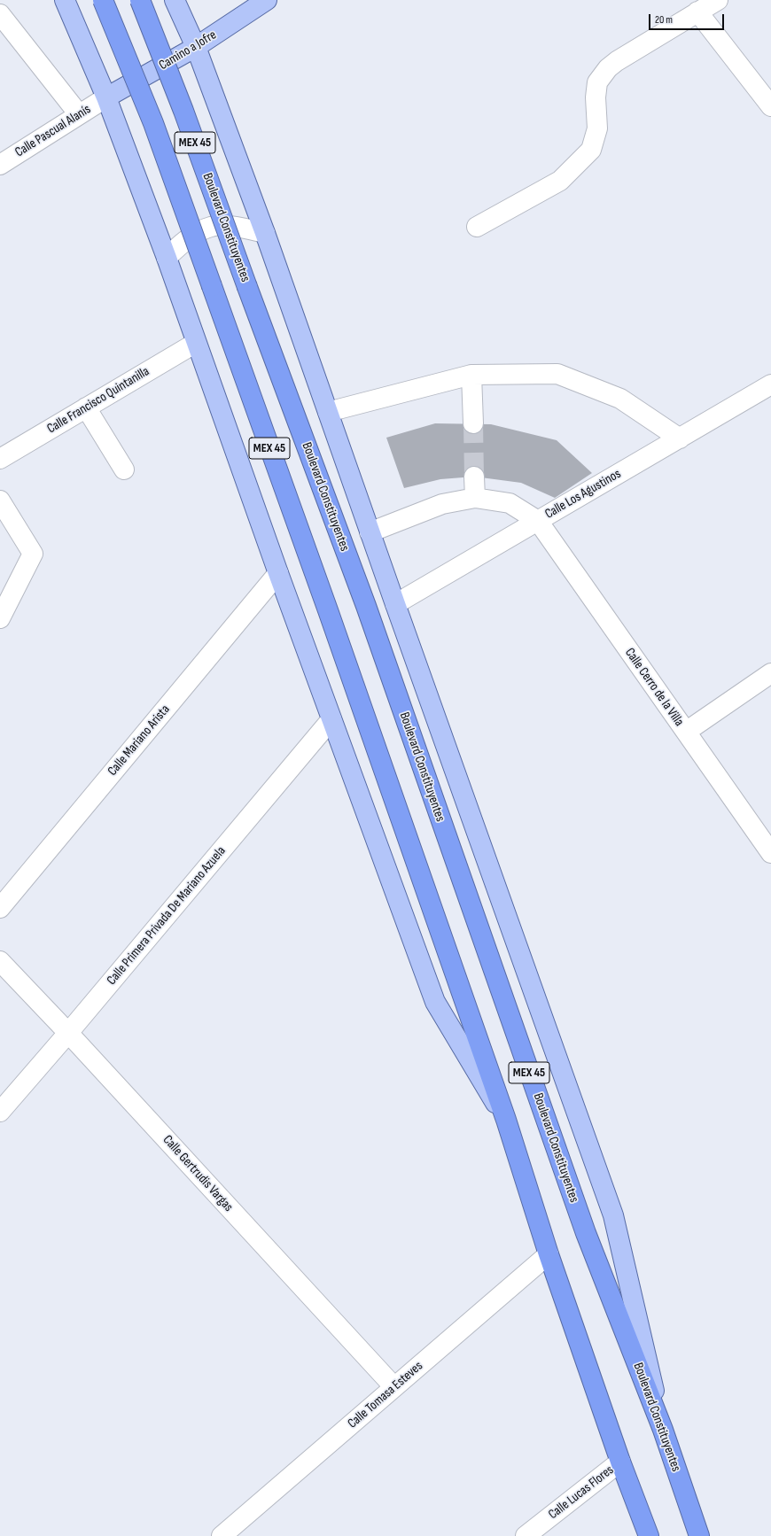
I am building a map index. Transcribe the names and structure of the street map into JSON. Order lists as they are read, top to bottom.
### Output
{
  "streets": {
    "highway": ["MEX 45", "Boulevard Constituyentes"],
    "main road": ["Camino a Jofre"],
    "street": [
      "Calle Pascual Alanís",
      "Calle Francisco Quintanilla",
      "Calle Los Agustinos",
      "Calle Cerro de la Villa",
      "Calle Mariano Arista",
      "Calle Primera Privada De Mariano Azuela",
      "Calle Gertrudis Vargas",
      "Calle Tomasa Esteves",
      "Calle Lucas Flores"
    ]
  },
  "crossings": [
    ["Camino a Jofre", "Calle Pascual Alanís"],
    ["MEX 45", "Calle Tomasa Esteves"],
    ["MEX 45", "Calle Lucas Flores"],
    ["Calle Los Agustinos", "Calle Cerro de la Villa"],
    ["Calle Primera Privada De Mariano Azuela", "Calle Gertrudis Vargas"],
    ["Calle Gertrudis Vargas", "Calle Tomasa Esteves"]
  ],
  "scale_bar": "20 m"
}
